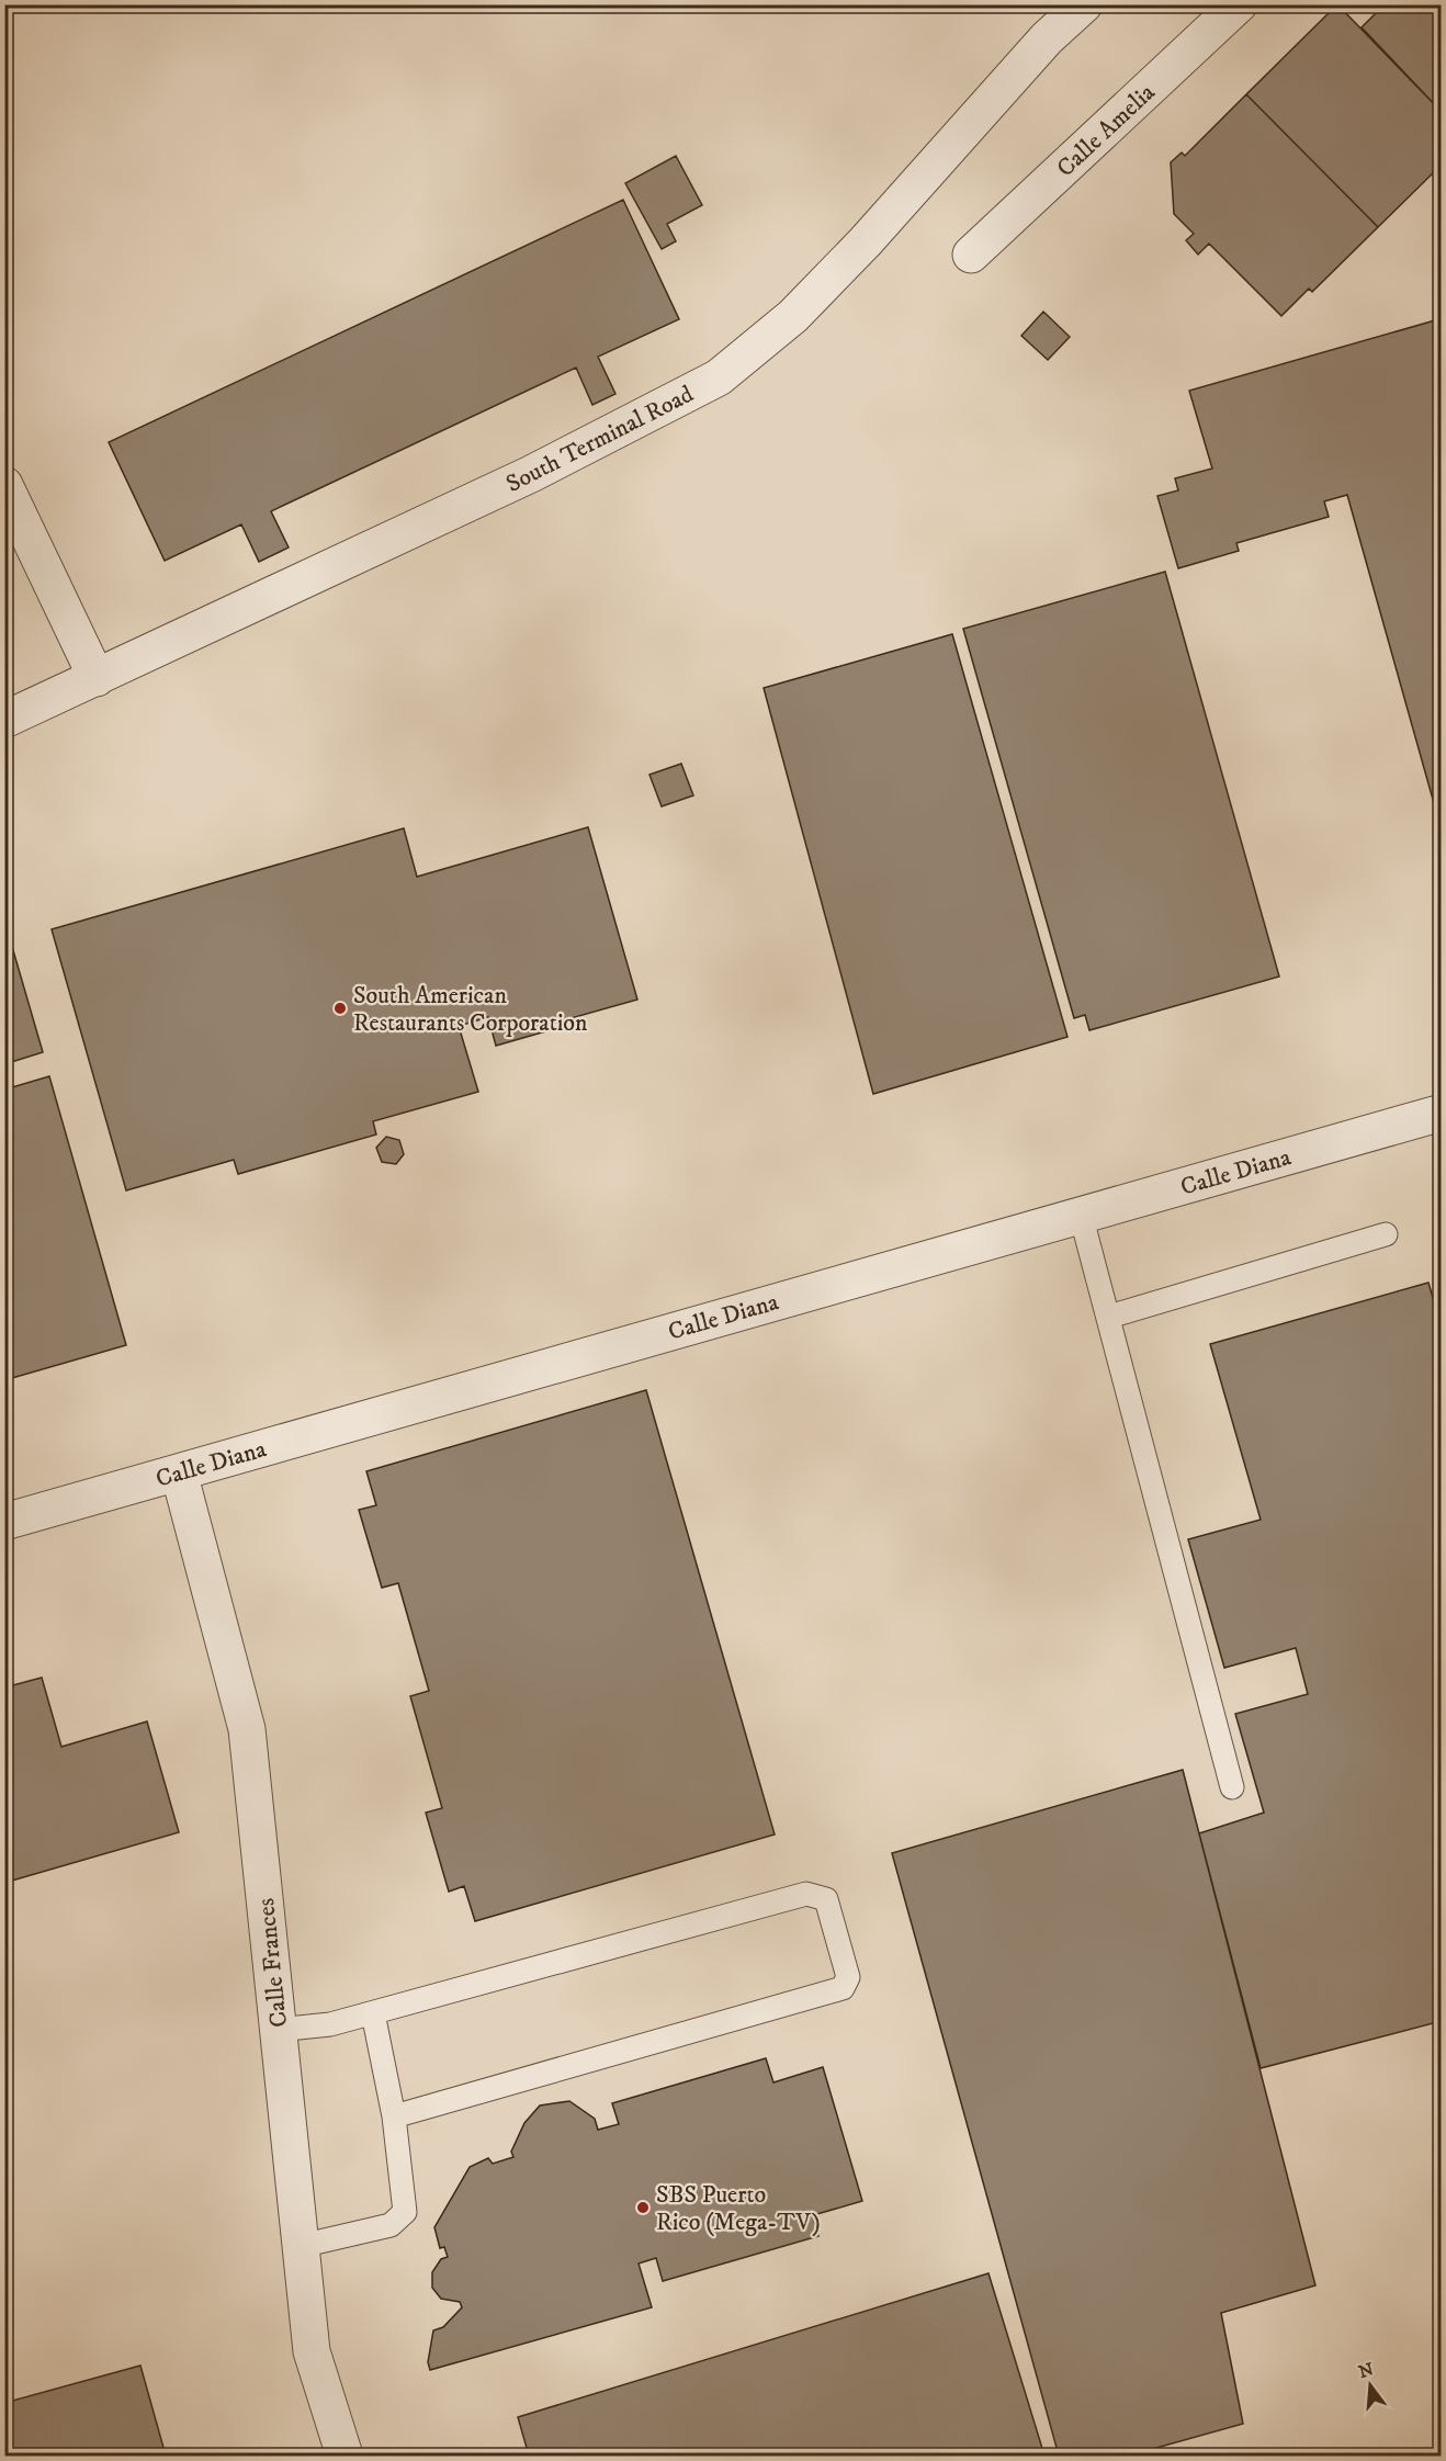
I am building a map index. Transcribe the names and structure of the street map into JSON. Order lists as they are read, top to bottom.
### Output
{
  "streets": {
    "street": [
      "Calle Amelia",
      "South Terminal Road",
      "Calle Diana",
      "Calle Frances"
    ]
  },
  "crossings": [
    ["Calle Diana", "Calle Frances"]
  ],
  "places": ["South American Restaurants Corporation", "SBS Puerto Rico (Mega-TV)"],
  "north": "top"
}
